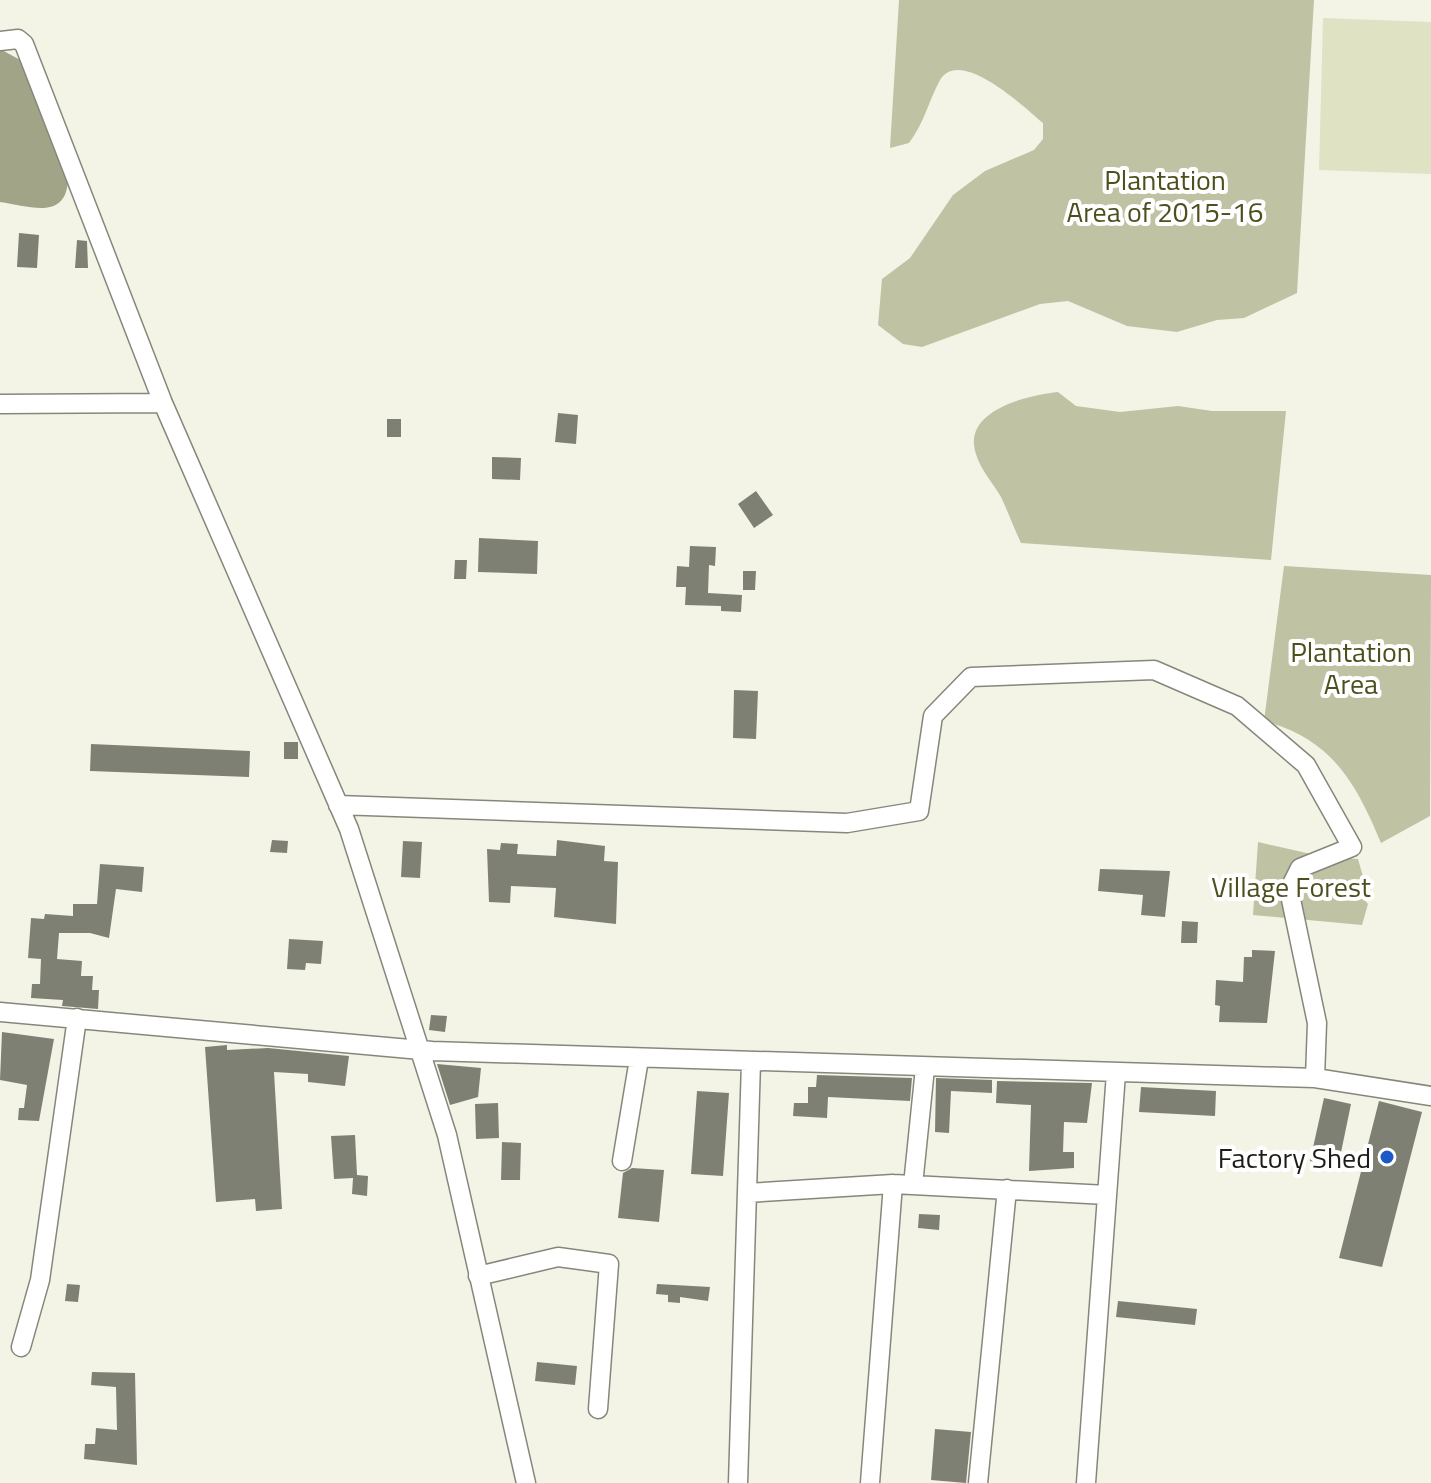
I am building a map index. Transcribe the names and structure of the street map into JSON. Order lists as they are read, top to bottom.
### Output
{
  "parks": ["Plantation Area of 2015-16", "Plantation Area", "Village Forest"],
  "places": ["Factory Shed"]
}
